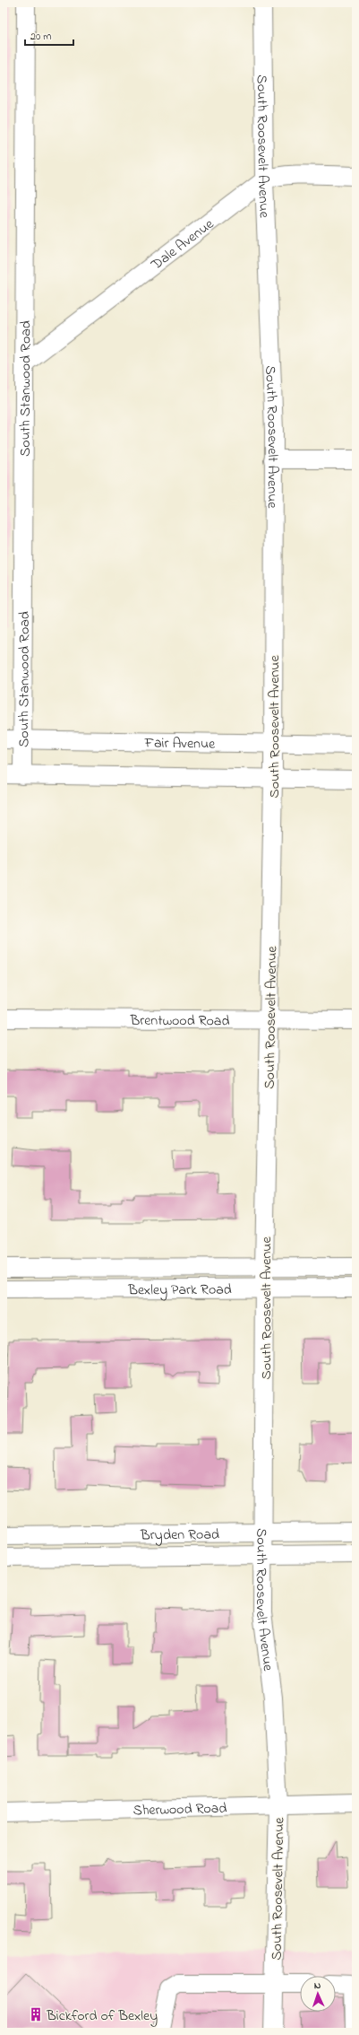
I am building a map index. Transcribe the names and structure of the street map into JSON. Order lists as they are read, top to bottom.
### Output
{
  "streets": {
    "street": [
      "South Roosevelt Avenue",
      "Dale Avenue",
      "South Stanwood Road",
      "Fair Avenue",
      "Brentwood Road",
      "Bexley Park Road",
      "Bryden Road",
      "Sherwood Road"
    ]
  },
  "crossings": [
    ["South Roosevelt Avenue", "Dale Avenue"],
    ["South Roosevelt Avenue", "Fair Avenue"],
    ["South Roosevelt Avenue", "Brentwood Road"],
    ["South Roosevelt Avenue", "Bexley Park Road"],
    ["South Roosevelt Avenue", "Bryden Road"],
    ["South Roosevelt Avenue", "Sherwood Road"],
    ["Dale Avenue", "South Stanwood Road"],
    ["South Stanwood Road", "Fair Avenue"]
  ],
  "places": {
    "building": ["Bickford of Bexley"]
  },
  "scale_bar": "20 m",
  "north": "top"
}
